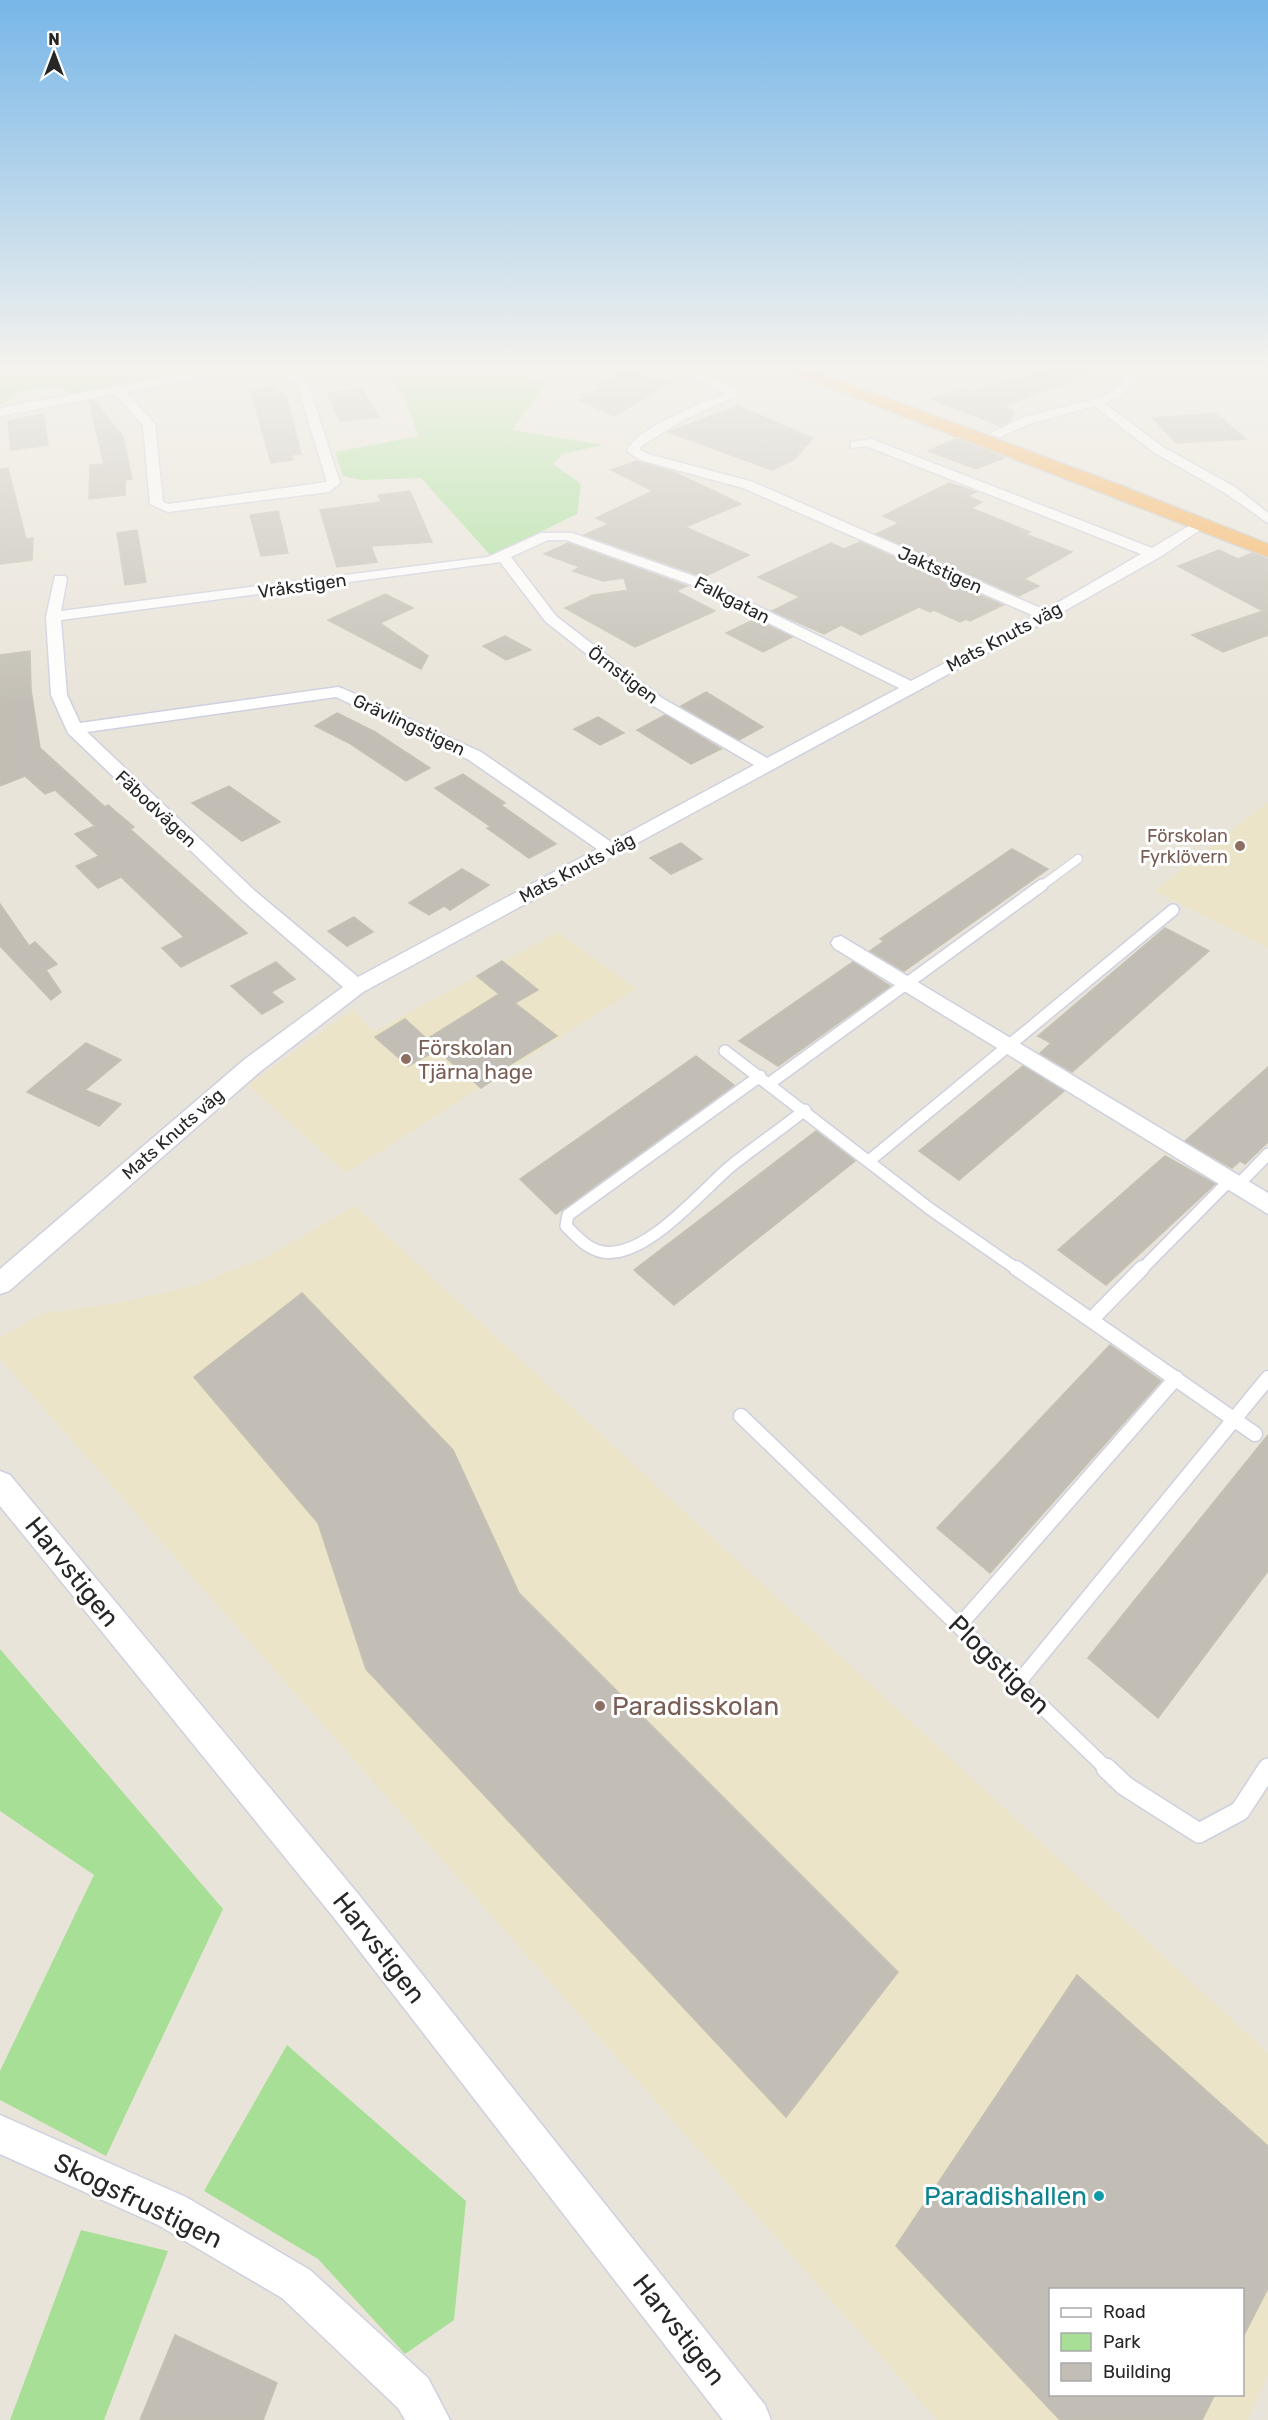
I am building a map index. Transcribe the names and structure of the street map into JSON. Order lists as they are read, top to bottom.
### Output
{
  "streets": {
    "street": [
      "Jaktstigen",
      "Vråkstigen",
      "Falkgatan",
      "Mats Knuts väg",
      "Örnstigen",
      "Grävlingstigen",
      "Fäbodvägen",
      "Harvstigen",
      "Skogsfrustigen"
    ],
    "lane": ["Plogstigen"]
  },
  "crossings": [
    ["Jaktstigen", "Mats Knuts väg"],
    ["Vråkstigen", "Falkgatan"],
    ["Vråkstigen", "Örnstigen"],
    ["Vråkstigen", "Fäbodvägen"],
    ["Falkgatan", "Mats Knuts väg"],
    ["Mats Knuts väg", "Örnstigen"],
    ["Mats Knuts väg", "Grävlingstigen"],
    ["Mats Knuts väg", "Fäbodvägen"],
    ["Grävlingstigen", "Fäbodvägen"]
  ],
  "places": [
    "Förskolan Fyrklövern",
    "Förskolan Tjärna hage",
    "Paradisskolan",
    "Paradishallen"
  ],
  "legend": ["Road", "Park", "Building"],
  "north": "top"
}
